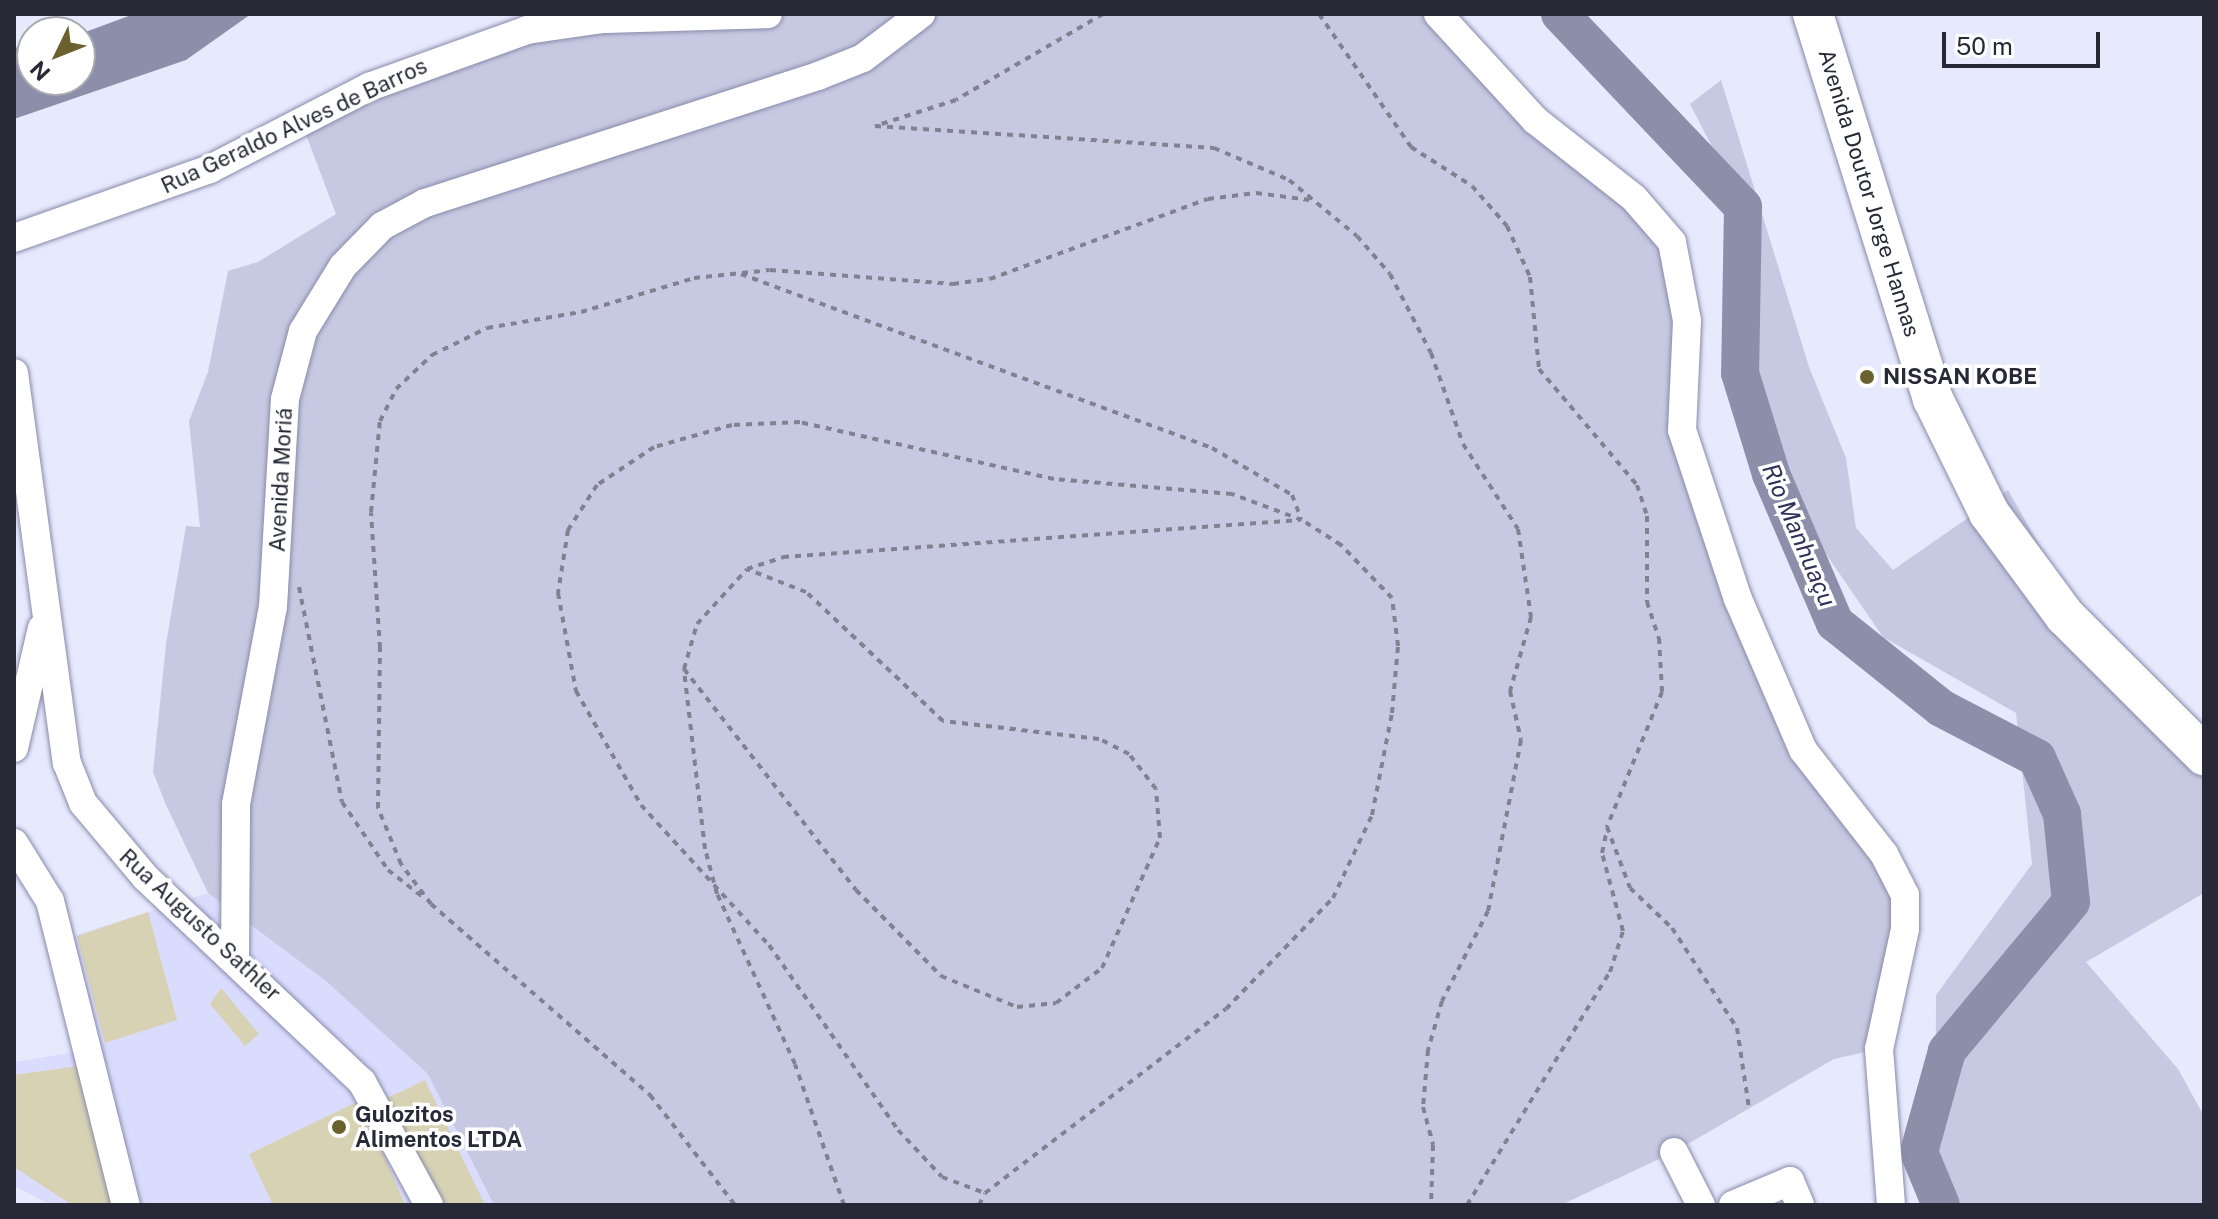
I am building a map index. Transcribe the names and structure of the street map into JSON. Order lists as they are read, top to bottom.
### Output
{
  "streets": {
    "highway": ["Avenida Doutor Jorge Hannas"],
    "street": ["Rua Geraldo Alves de Barros", "Avenida Moriá", "Rua Augusto Sathler"]
  },
  "crossings": [
    ["Avenida Moriá", "Rua Augusto Sathler"]
  ],
  "water": ["Rio Manhuaçu"],
  "places": ["NISSAN KOBE", "Gulozitos Alimentos LTDA"],
  "scale_bar": "50 m",
  "north": "bottom left"
}
